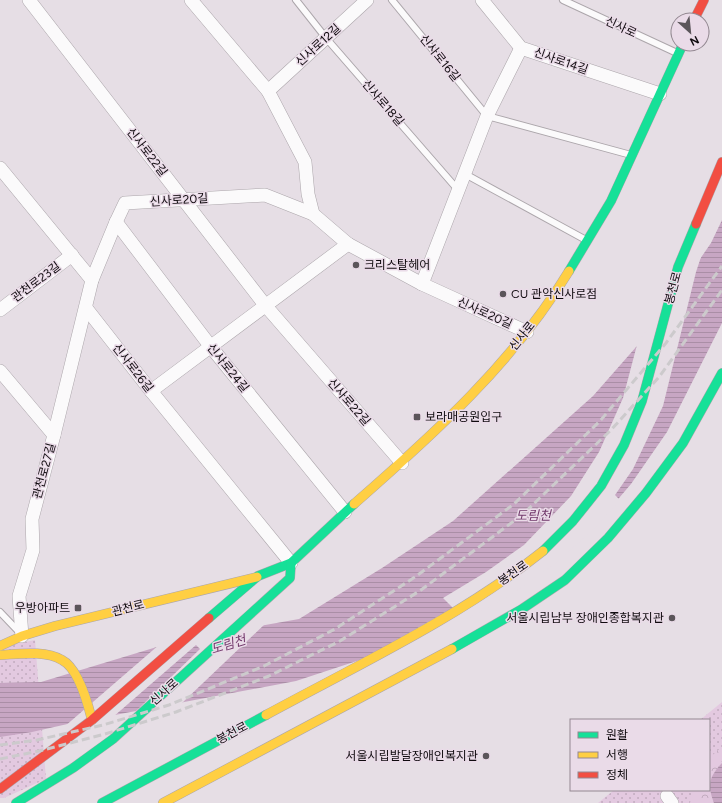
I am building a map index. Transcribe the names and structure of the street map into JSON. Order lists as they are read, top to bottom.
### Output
{
  "streets": {
    "main road": ["신사로", "봉천로", "관천로"],
    "street": [
      "신사로12길",
      "신사로14길",
      "신사로22길",
      "신사로20길",
      "관천로23길",
      "신사로26길",
      "신사로24길",
      "관천로27길"
    ],
    "lane": ["신사로16길", "신사로18길"]
  },
  "crossings": [
    ["신사로", "신사로14길"],
    ["신사로", "신사로22길"],
    ["신사로", "신사로20길"],
    ["신사로", "신사로26길"],
    ["신사로", "신사로24길"],
    ["신사로", "관천로"],
    ["신사로12길", "신사로18길"],
    ["신사로22길", "신사로20길"],
    ["신사로20길", "신사로24길"],
    ["신사로26길", "관천로27길"],
    ["관천로27길", "관천로"]
  ],
  "water": ["도림천"],
  "places": {
    "other": [
      "크리스탈헤어",
      "CU 관악신사로점",
      "서울시립남부 장애인종합복지관",
      "서울시립발달장애인복지관"
    ],
    "transit": ["보라매공원입구", "우방아파트"]
  },
  "legend": ["원활", "서행", "정체"],
  "north": "bottom right"
}
